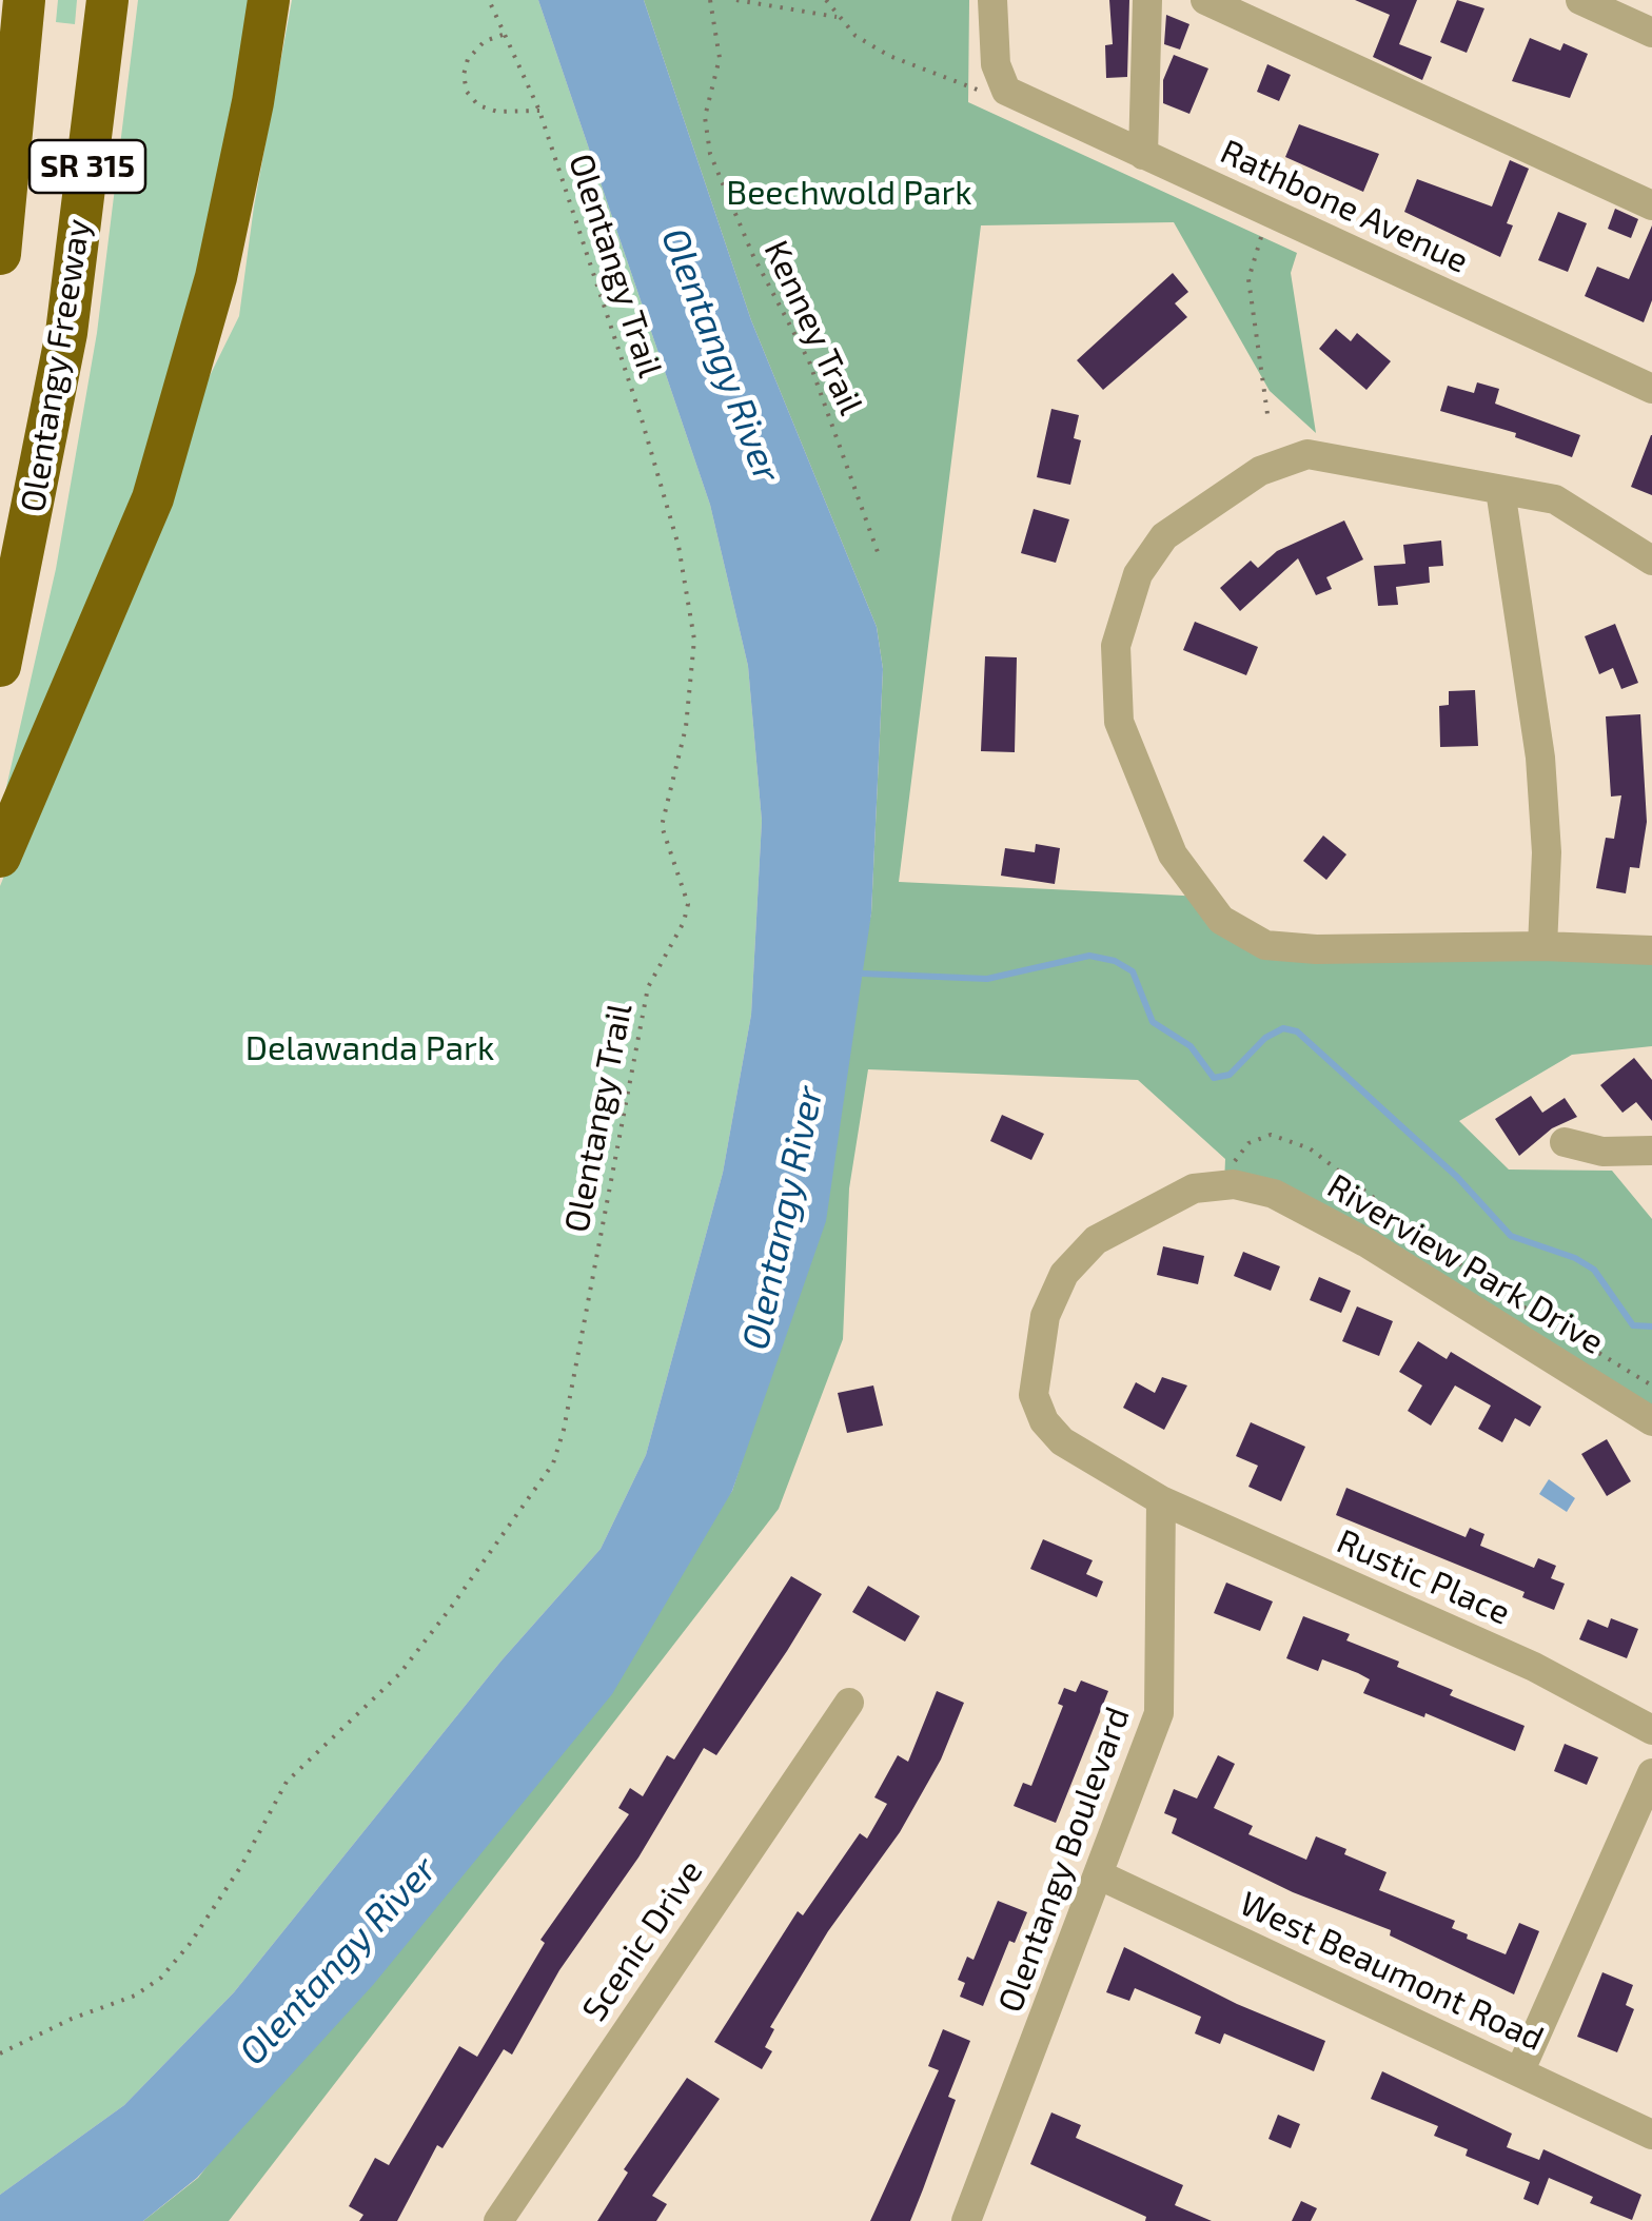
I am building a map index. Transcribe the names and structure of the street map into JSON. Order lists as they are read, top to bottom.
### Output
{
  "streets": {
    "highway": ["SR 315", "Olentangy Freeway"],
    "street": [
      "Rathbone Avenue",
      "Riverview Park Drive",
      "Rustic Place",
      "Olentangy Boulevard",
      "Scenic Drive",
      "West Beaumont Road"
    ],
    "path": ["Olentangy Trail", "Kenney Trail"]
  },
  "crossings": [
    ["Rustic Place", "Olentangy Boulevard"],
    ["Olentangy Boulevard", "West Beaumont Road"]
  ],
  "water": ["Olentangy River"],
  "parks": ["Beechwold Park", "Delawanda Park"]
}
